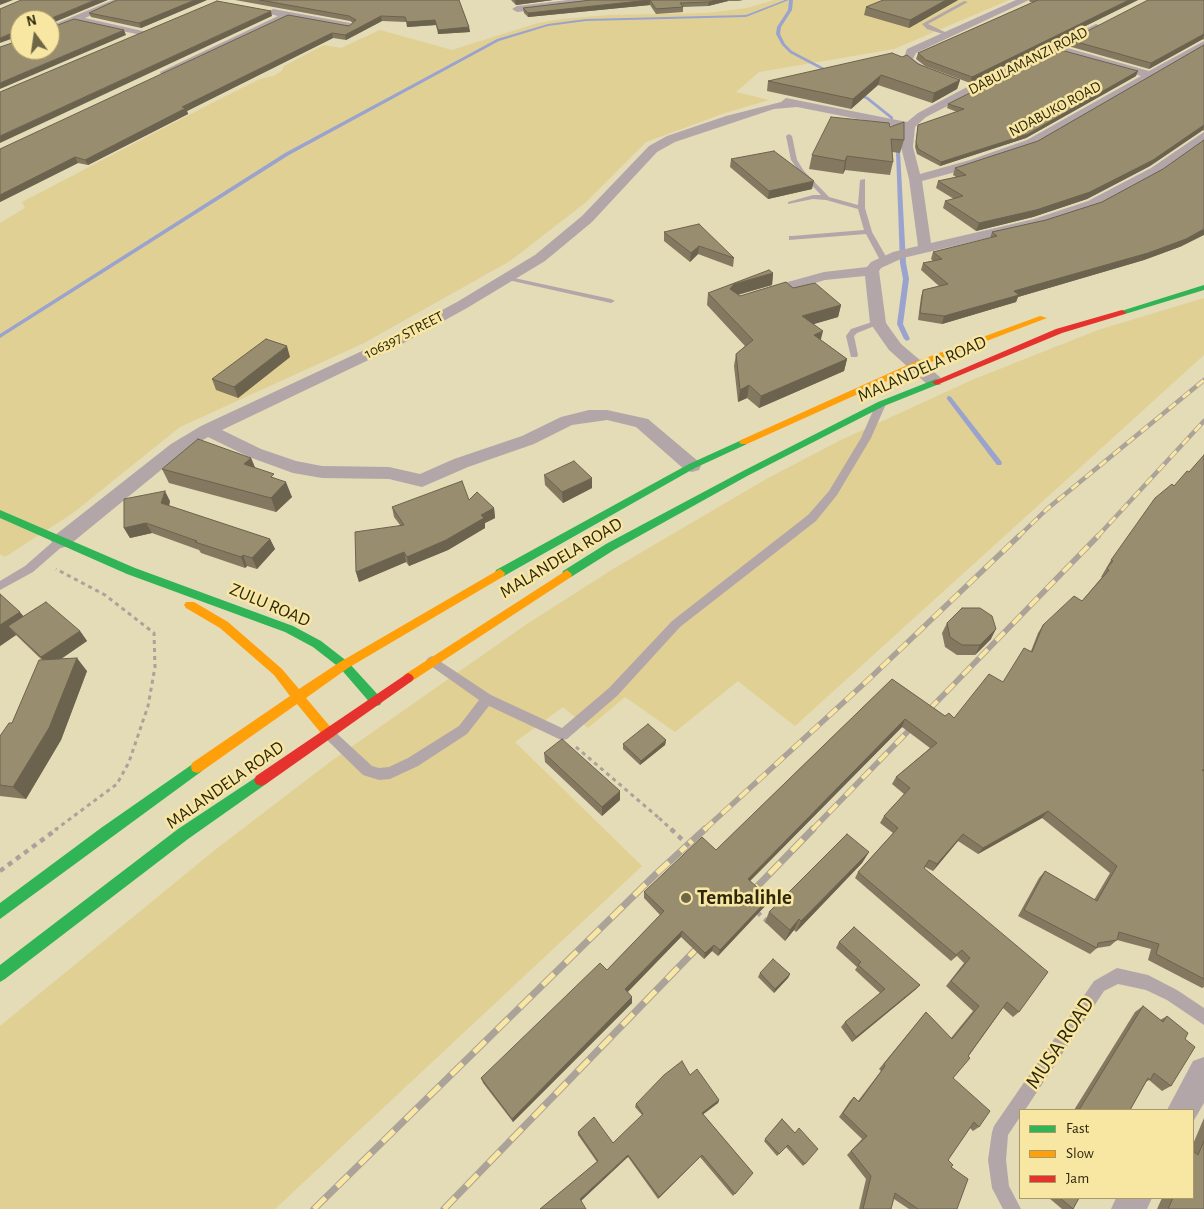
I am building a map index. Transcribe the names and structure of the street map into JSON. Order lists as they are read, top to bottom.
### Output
{
  "streets": {
    "main road": ["MALANDELA ROAD", "ZULU ROAD"],
    "street": ["DABULAMANZI ROAD", "NDABUKO ROAD", "106397 STREET"],
    "lane": ["MUSA ROAD"]
  },
  "crossings": [
    ["DABULAMANZI ROAD", "NDABUKO ROAD"],
    ["106397 STREET", "ZULU ROAD"],
    ["MALANDELA ROAD", "ZULU ROAD"]
  ],
  "places": ["Tembalihle"],
  "legend": ["Fast", "Slow", "Jam"],
  "north": "top"
}
